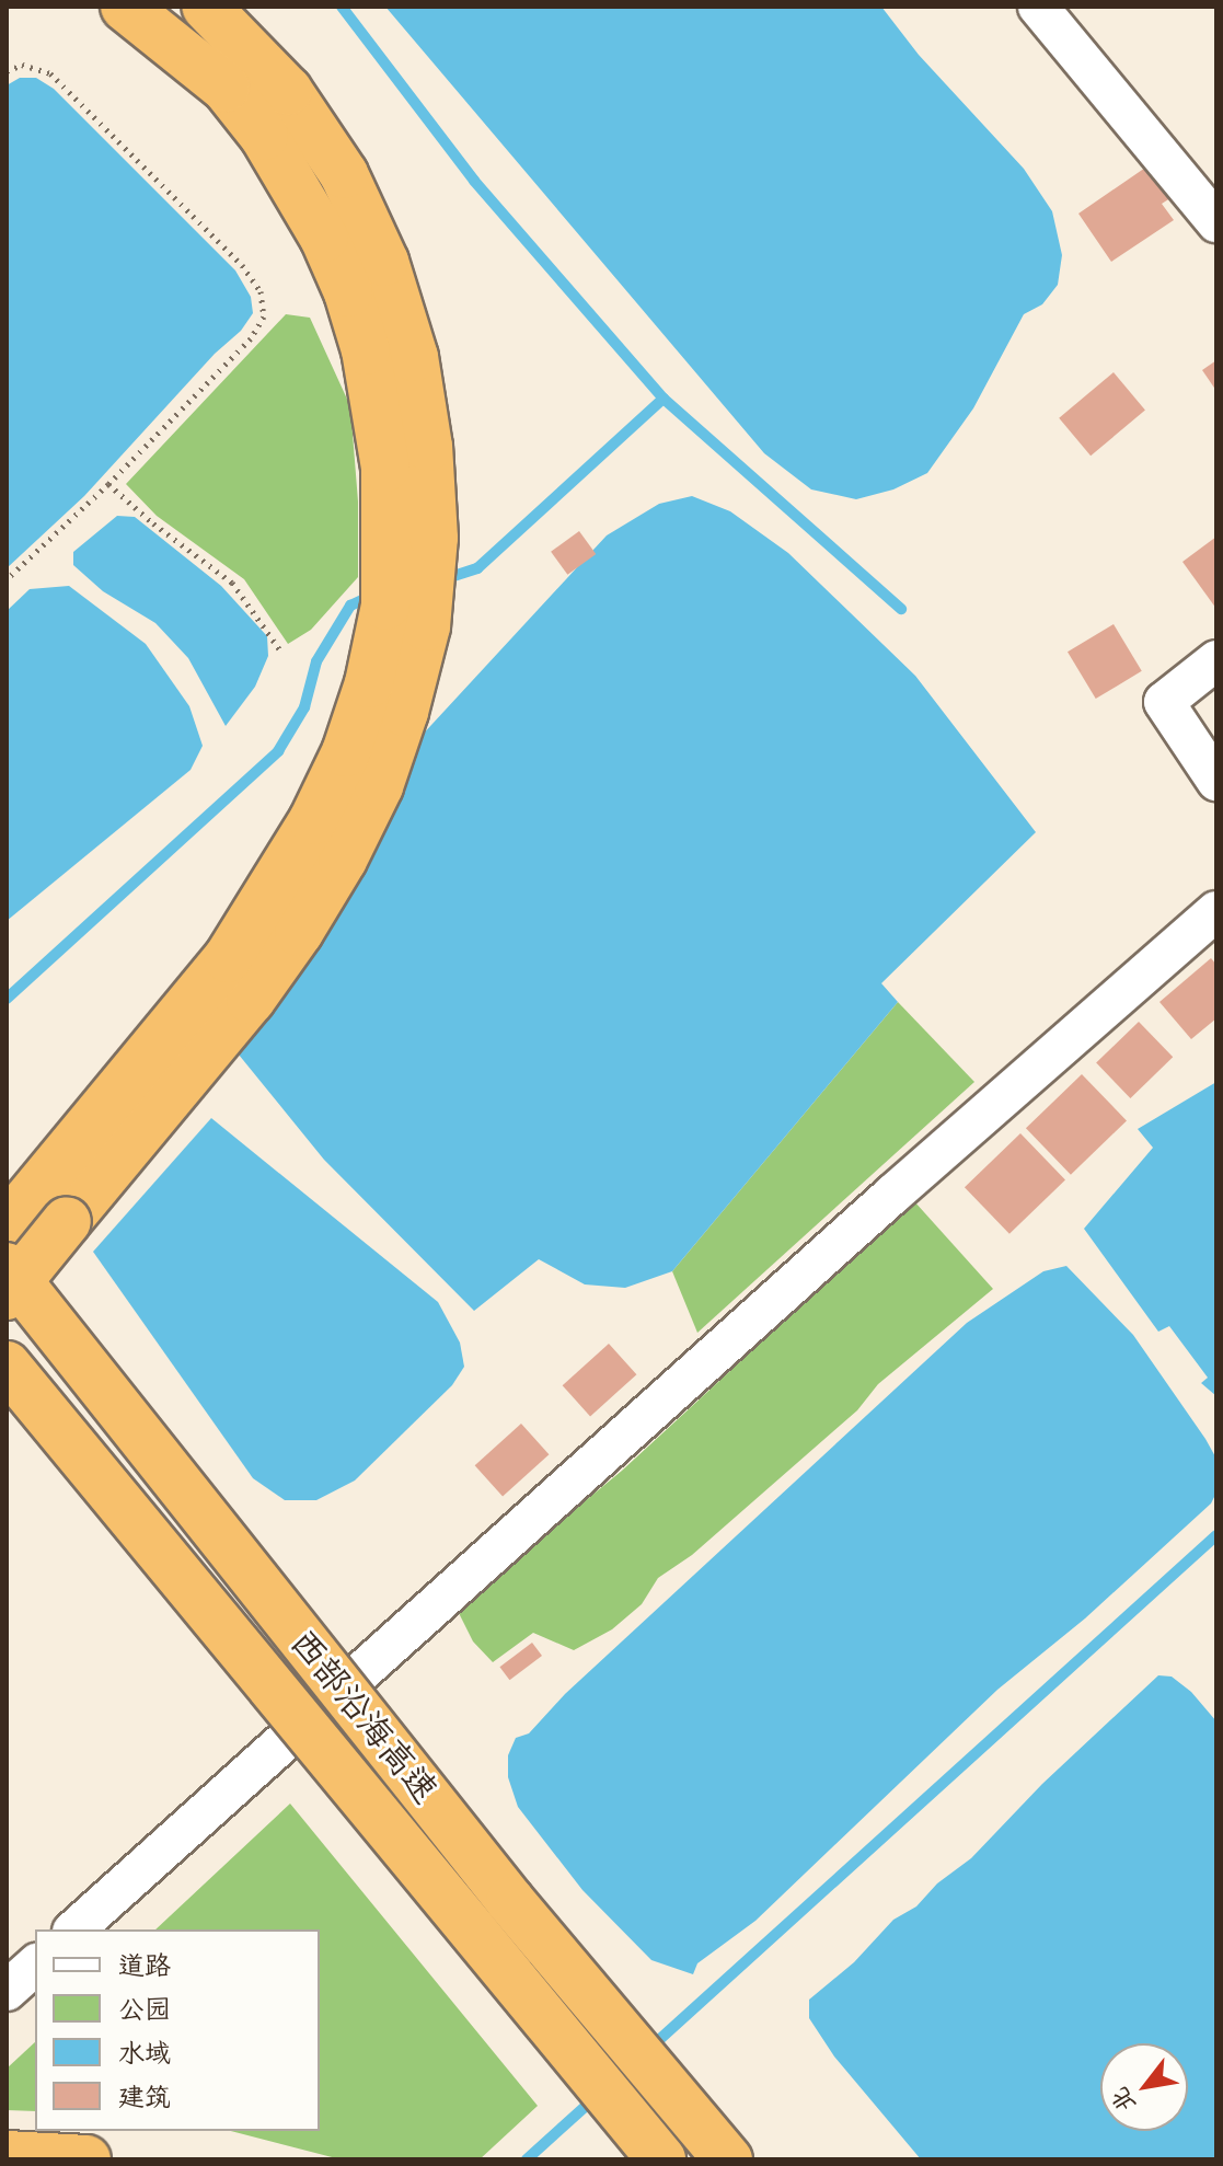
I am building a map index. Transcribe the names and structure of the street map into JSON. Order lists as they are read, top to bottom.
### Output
{
  "streets": {
    "highway": ["西部沿海高速"]
  },
  "legend": [
    "道路",
    "公园",
    "水域",
    "建筑"
  ],
  "north": "bottom left"
}
